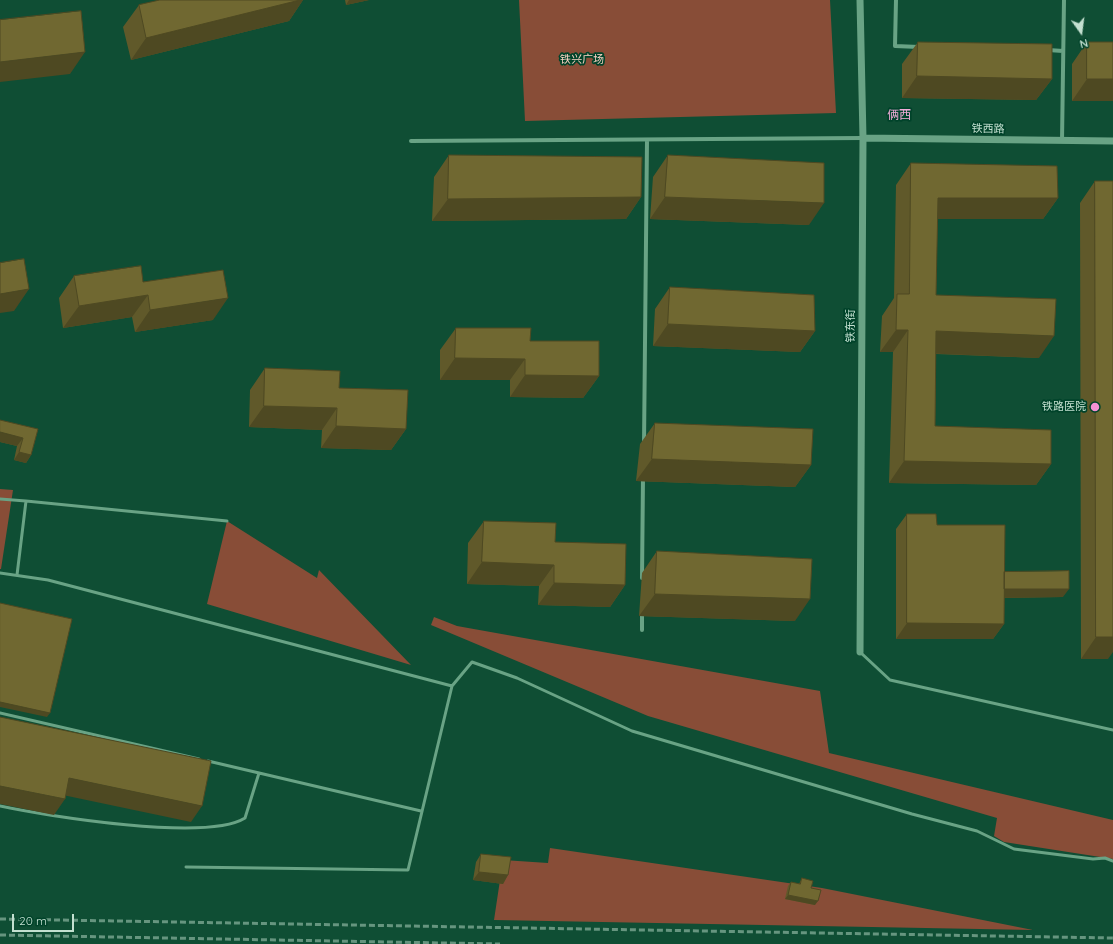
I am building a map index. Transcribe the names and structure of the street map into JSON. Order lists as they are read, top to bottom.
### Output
{
  "streets": {
    "street": ["铁西路", "铁东街"]
  },
  "crossings": [
    ["铁西路", "铁东街"]
  ],
  "districts": ["俩西"],
  "parks": ["铁兴广场"],
  "places": ["铁路医院"],
  "scale_bar": "20 m",
  "north": "bottom"
}
